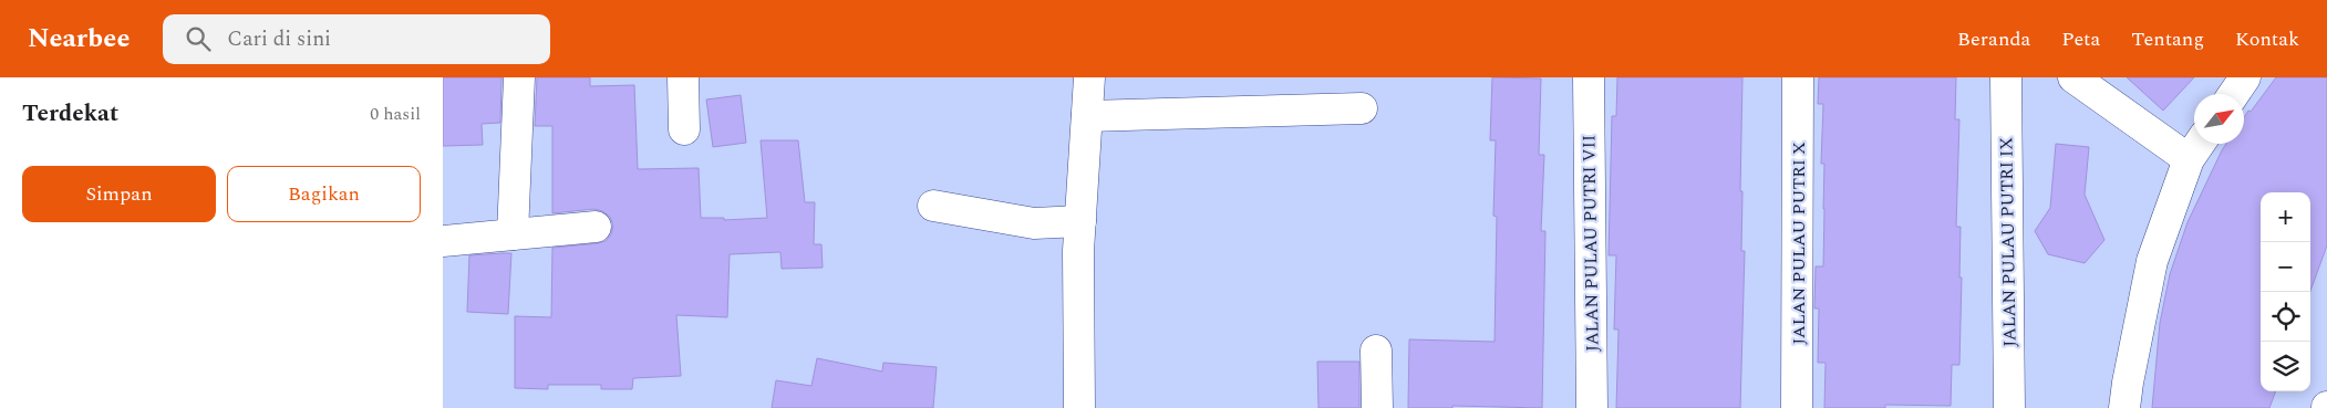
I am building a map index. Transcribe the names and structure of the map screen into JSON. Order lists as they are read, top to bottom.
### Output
{
  "streets": {
    "street": ["JALAN PULAU PUTRI IX", "JALAN PULAU PUTRI VII", "JALAN PULAU PUTRI X"]
  },
  "north": "top right",
  "page": {
    "header": "Nearbee",
    "search": "Cari di sini",
    "nav": [
      "Beranda",
      "Peta",
      "Tentang",
      "Kontak"
    ],
    "heading": ["Terdekat", "0 hasil"],
    "buttons": ["Simpan", "Bagikan"],
    "map_buttons": ["+", "−"]
  }
}
